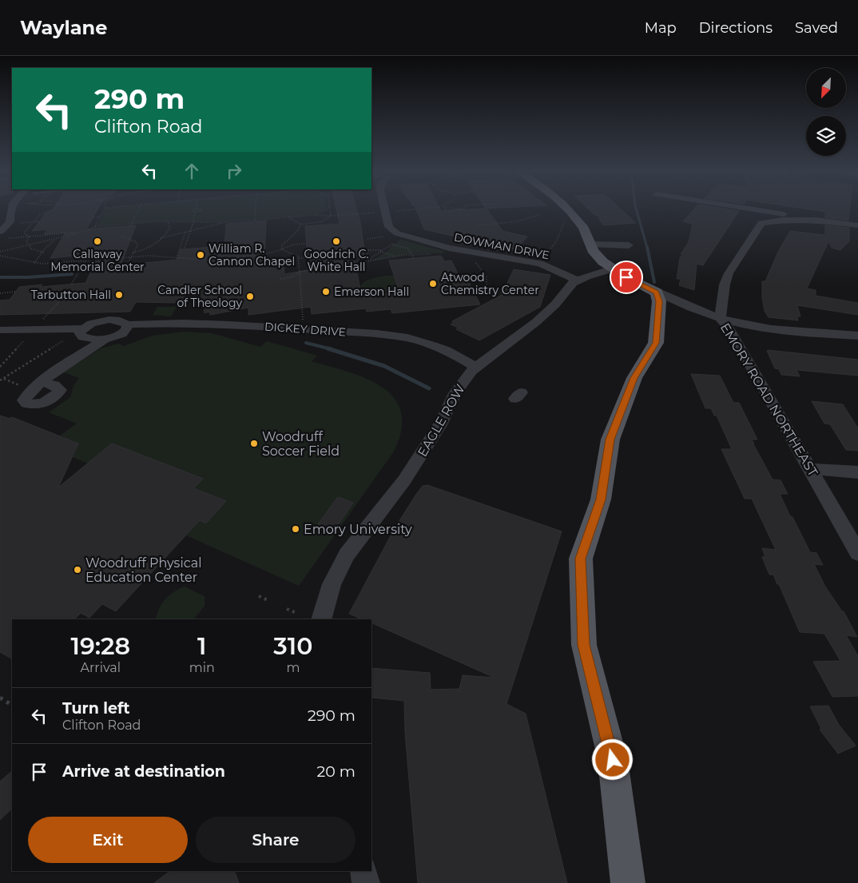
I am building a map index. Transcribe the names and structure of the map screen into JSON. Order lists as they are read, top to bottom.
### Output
{
  "streets": {
    "street": [
      "DOWMAN DRIVE",
      "DICKEY DRIVE",
      "EMORY ROAD NORTHEAST",
      "EAGLE ROW"
    ]
  },
  "crossings": [
    ["DOWMAN DRIVE", "EAGLE ROW"],
    ["DICKEY DRIVE", "EAGLE ROW"]
  ],
  "places": [
    "Callaway Memorial Center",
    "Goodrich C. White Hall",
    "William R. Cannon Chapel",
    "Atwood Chemistry Center",
    "Emerson Hall",
    "Tarbutton Hall",
    "Candler School of Theology",
    "Woodruff Soccer Field",
    "Emory University",
    "Woodruff Physical Education Center"
  ],
  "north": "bottom left",
  "page": {
    "header": "Waylane",
    "nav": ["Map", "Directions", "Saved"],
    "turn": ["290 m", "Clifton Road"],
    "eta": [
      "19:28",
      "Arrival",
      "1",
      "min",
      "310",
      "m"
    ],
    "list": [
      {
        "name": "Turn left",
        "note": "Clifton Road",
        "value": "290 m"
      },
      {
        "name": "Arrive at destination",
        "value": "20 m"
      }
    ],
    "buttons": ["Exit", "Share"]
  }
}
